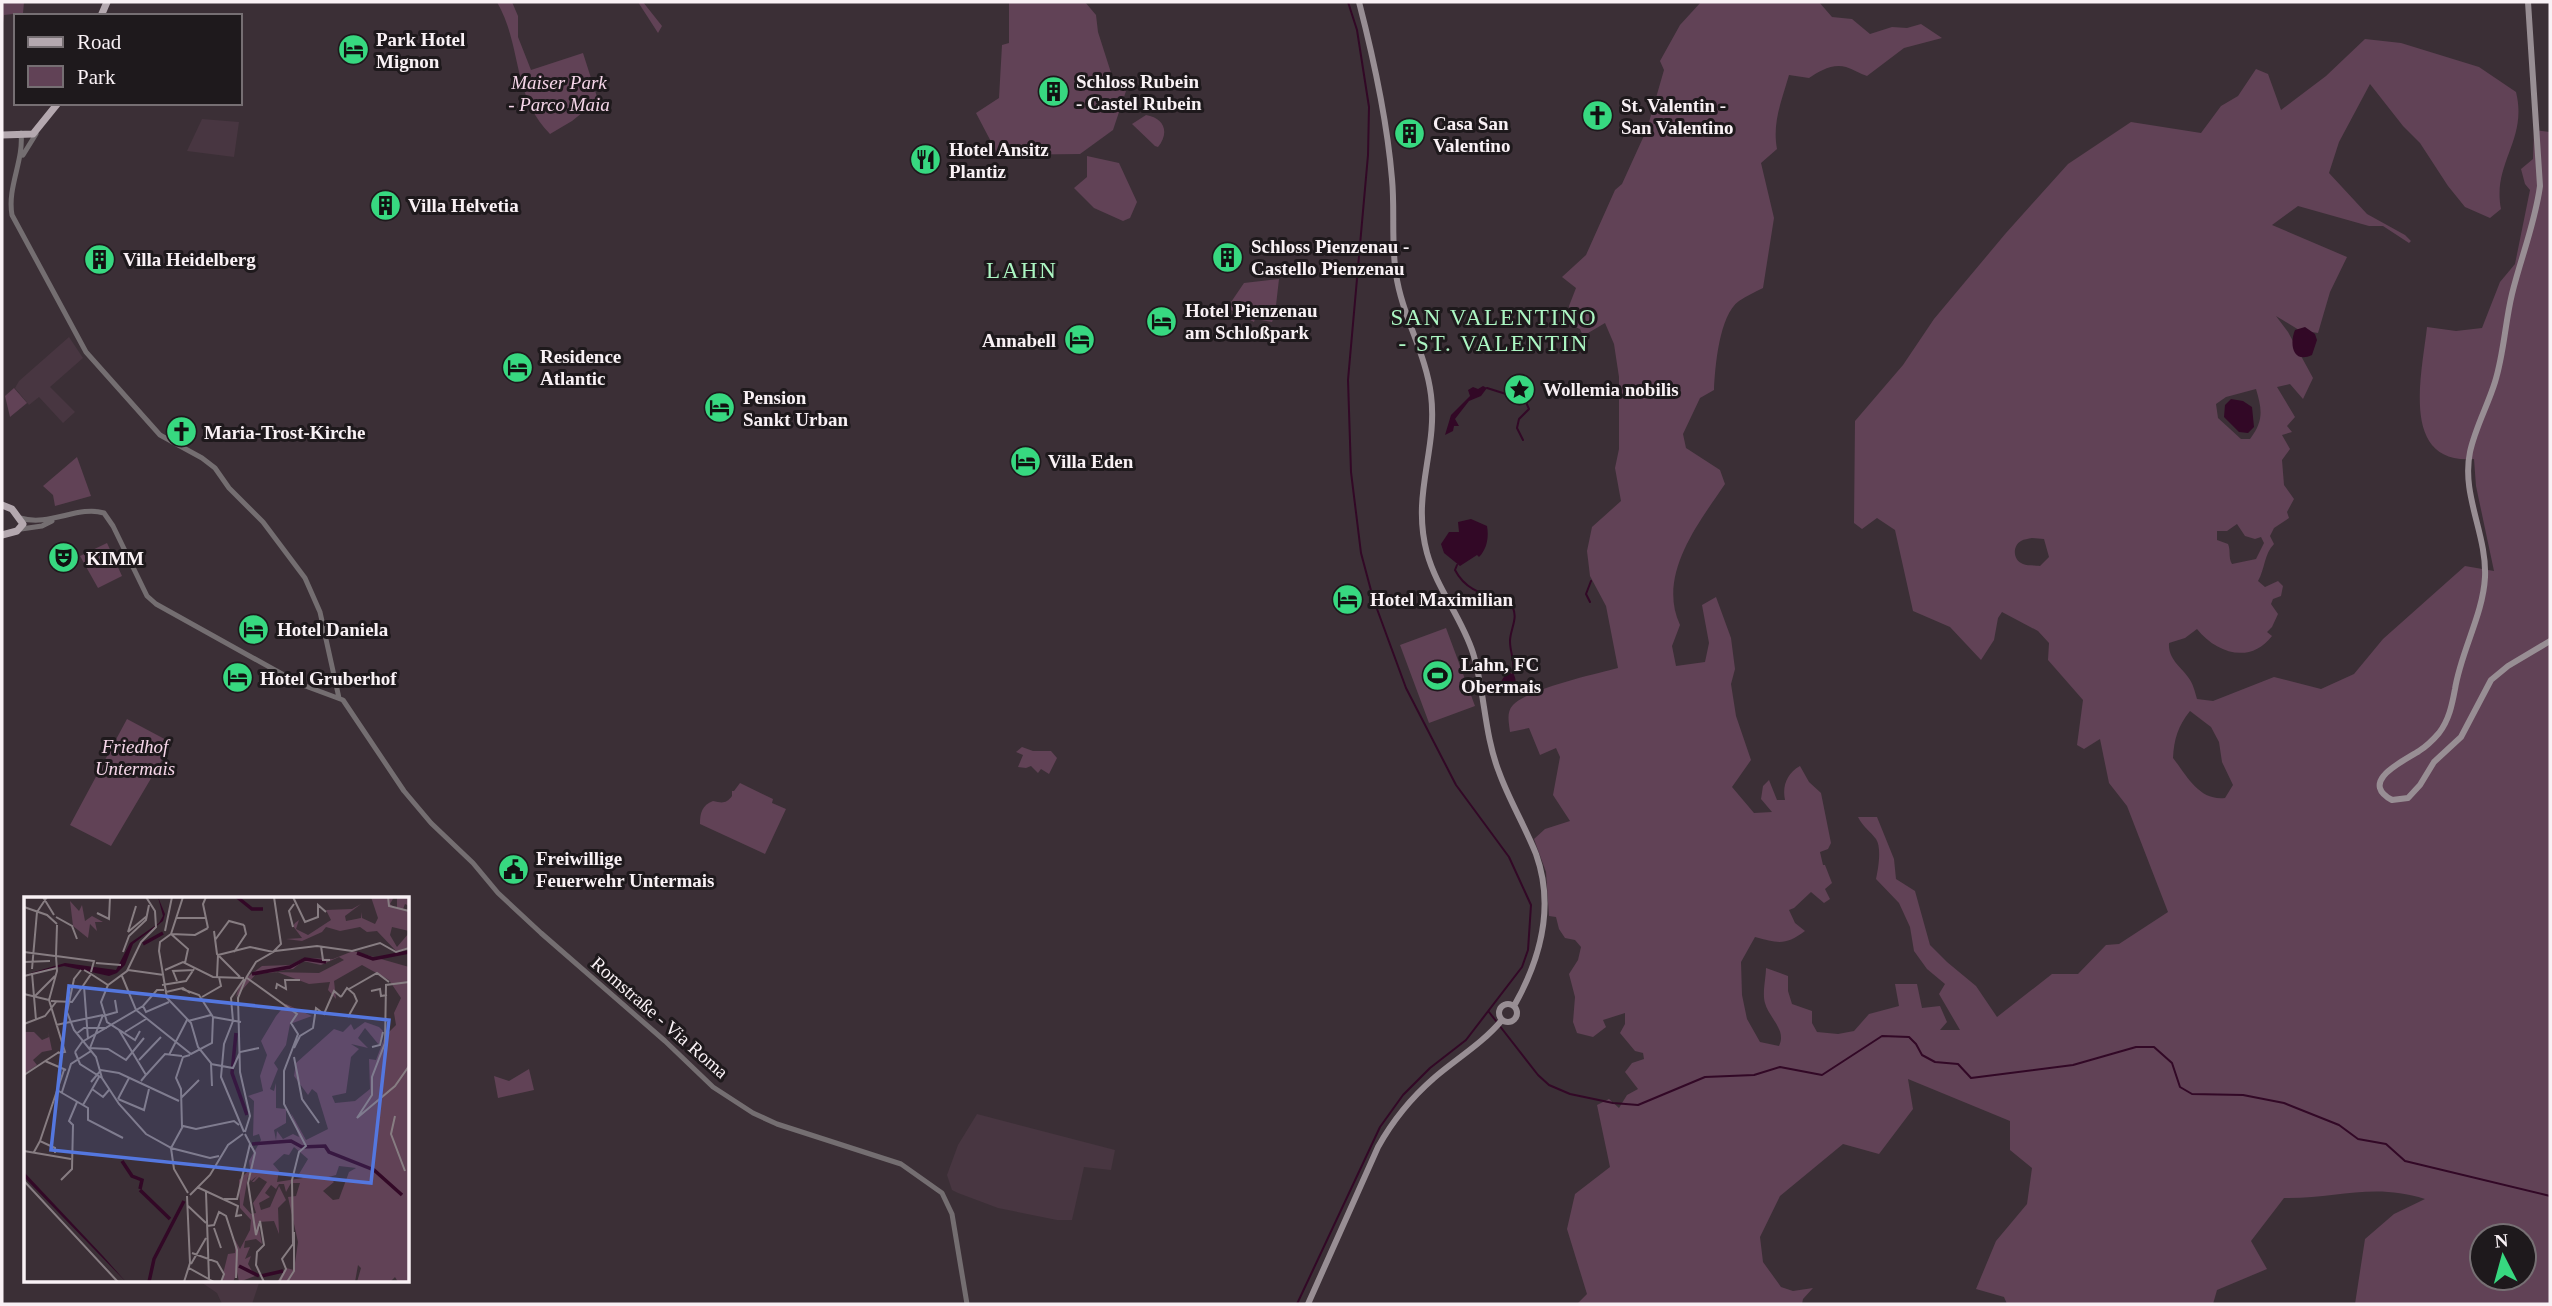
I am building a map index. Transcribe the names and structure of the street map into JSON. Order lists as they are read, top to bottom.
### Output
{
  "streets": {
    "street": ["Romstraße - Via Roma"]
  },
  "districts": ["LAHN", "SAN VALENTINO - ST. VALENTIN"],
  "parks": ["Maiser Park - Parco Maia", "Friedhof Untermais"],
  "places": {
    "hotel": [
      "Park Hotel Mignon",
      "Hotel Pienzenau am Schloßpark",
      "Annabell",
      "Residence Atlantic",
      "Pension Sankt Urban",
      "Villa Eden",
      "Hotel Maximilian",
      "Hotel Daniela",
      "Hotel Gruberhof"
    ],
    "building": [
      "Schloss Rubein - Castel Rubein",
      "Casa San Valentino",
      "Villa Helvetia",
      "Schloss Pienzenau - Castello Pienzenau",
      "Villa Heidelberg"
    ],
    "church": ["St. Valentin - San Valentino", "Maria-Trost-Kirche"],
    "restaurant": ["Hotel Ansitz Plantiz"],
    "place": ["Wollemia nobilis"],
    "theatre": ["KIMM"],
    "sports": ["Lahn, FC Obermais"],
    "public building": ["Freiwillige Feuerwehr Untermais"]
  },
  "legend": ["Road", "Park"],
  "north": "top"
}
